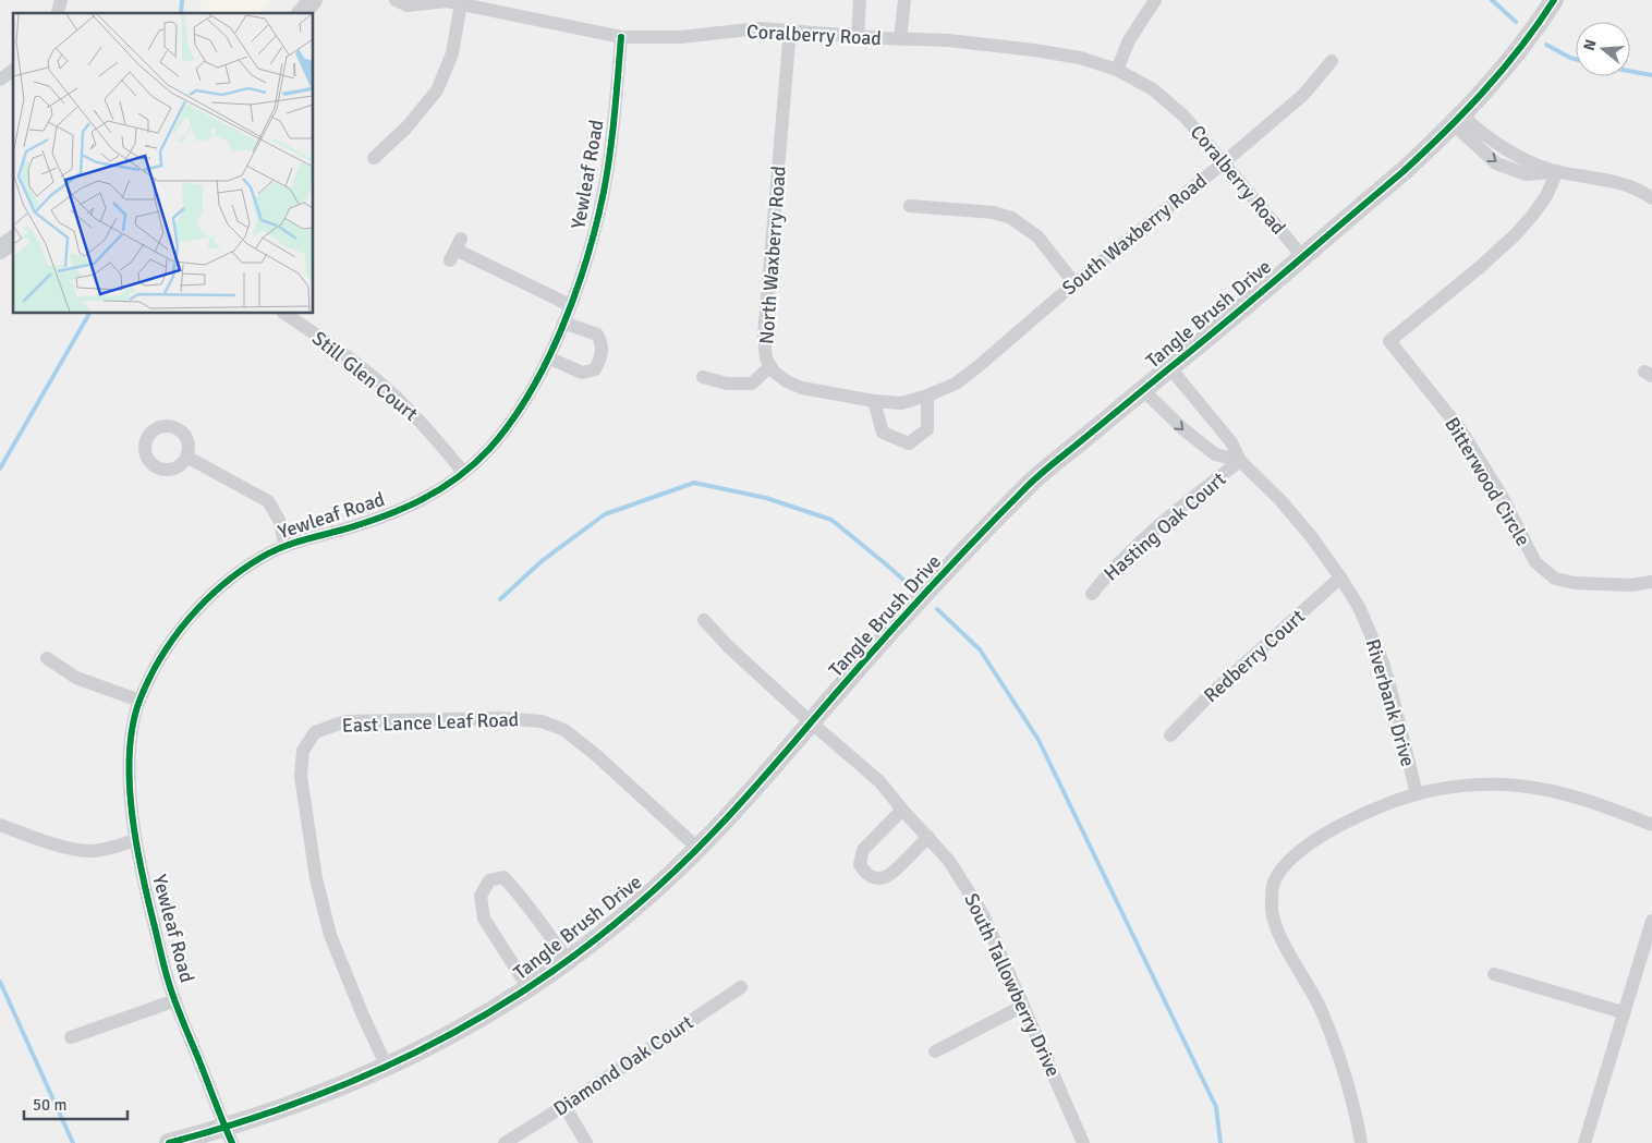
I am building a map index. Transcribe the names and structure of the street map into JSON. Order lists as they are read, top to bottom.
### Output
{
  "streets": {
    "street": [
      "Coralberry Road",
      "Yewleaf Road",
      "South Waxberry Road",
      "North Waxberry Road",
      "Tangle Brush Drive",
      "Still Glen Court",
      "Bitterwood Circle",
      "Hasting Oak Court",
      "Redberry Court",
      "Riverbank Drive",
      "East Lance Leaf Road",
      "South Tallowberry Drive",
      "Diamond Oak Court"
    ]
  },
  "crossings": [
    ["Coralberry Road", "Yewleaf Road"],
    ["Coralberry Road", "South Waxberry Road"],
    ["Coralberry Road", "North Waxberry Road"],
    ["Coralberry Road", "Tangle Brush Drive"],
    ["Yewleaf Road", "Tangle Brush Drive"],
    ["Yewleaf Road", "Still Glen Court"],
    ["South Waxberry Road", "North Waxberry Road"],
    ["Tangle Brush Drive", "Riverbank Drive"],
    ["Tangle Brush Drive", "East Lance Leaf Road"],
    ["Tangle Brush Drive", "South Tallowberry Drive"],
    ["Hasting Oak Court", "Riverbank Drive"],
    ["Redberry Court", "Riverbank Drive"]
  ],
  "scale_bar": "50 m",
  "north": "left"
}
